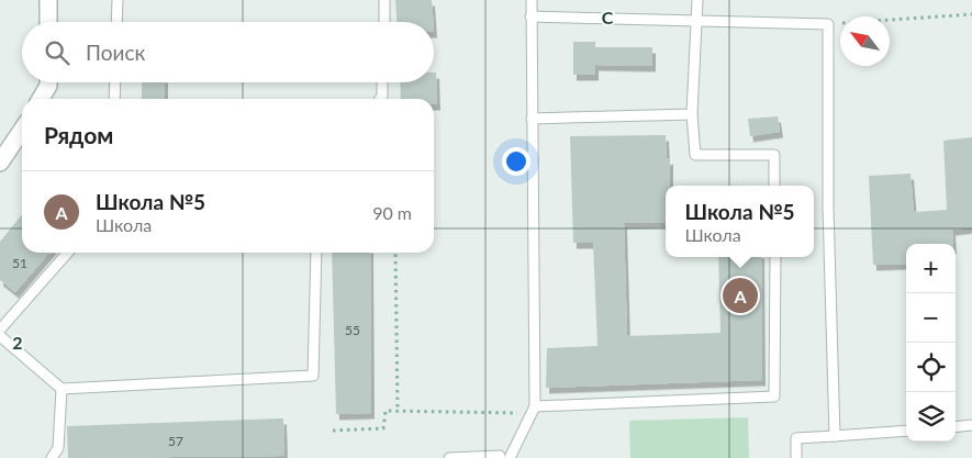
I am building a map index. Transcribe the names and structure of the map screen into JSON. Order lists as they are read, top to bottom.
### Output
{
  "house_numbers": ["51", "55", "57"],
  "north": "top left",
  "page": {
    "search": "Поиск",
    "heading": "Рядом",
    "list": [
      {
        "mark": "A",
        "name": "Школа №5",
        "note": "Школа",
        "value": "90 m"
      }
    ],
    "popup": ["Школа №5", "Школа"],
    "map_buttons": ["+", "−"],
    "pins": "A"
  },
  "grid": {
    "columns": ["C"],
    "rows": ["2"]
  }
}
